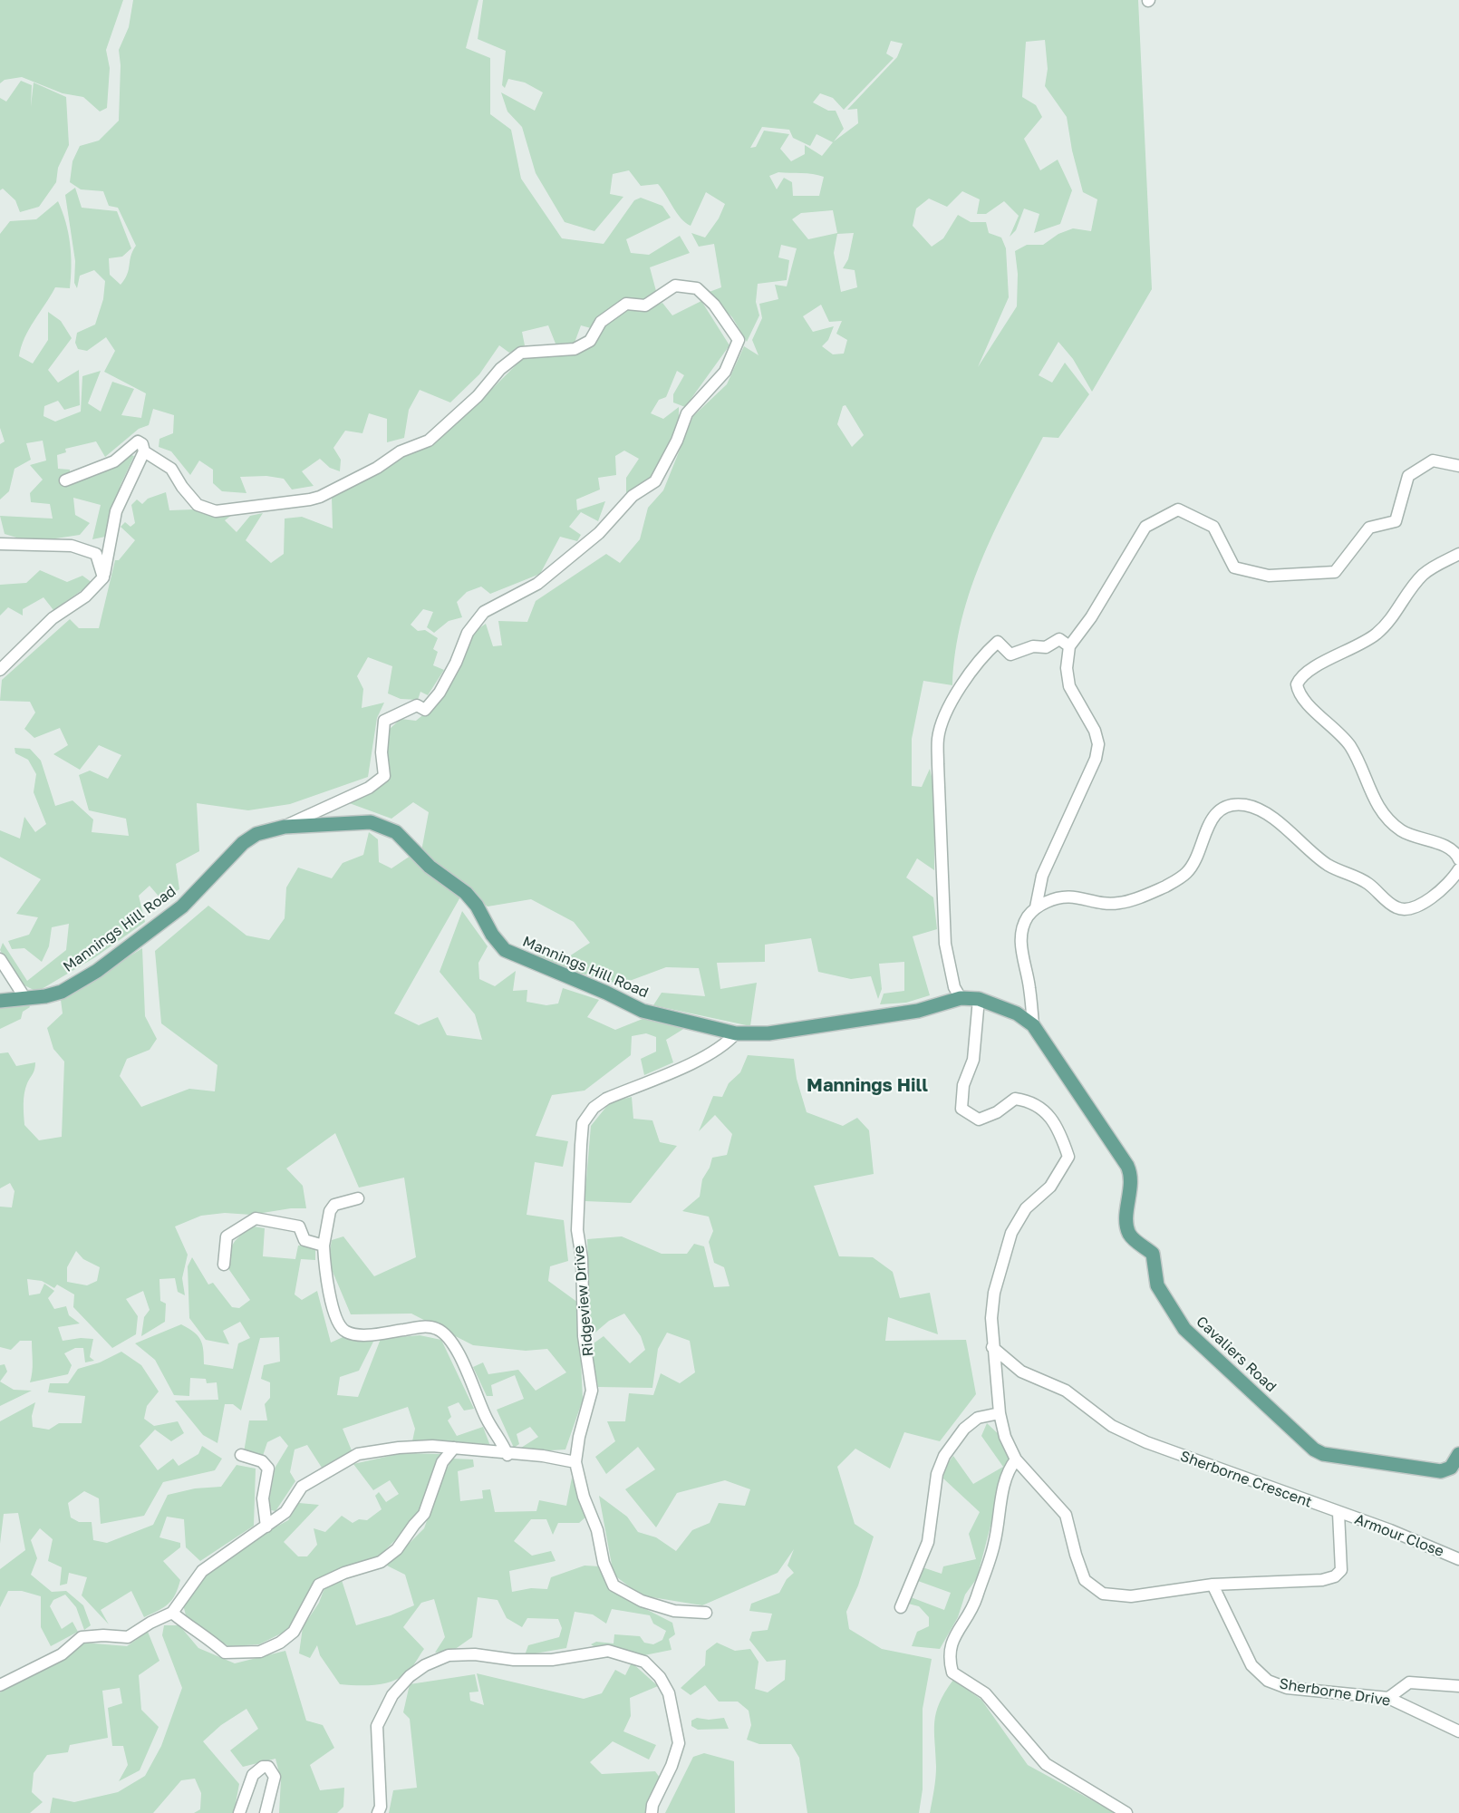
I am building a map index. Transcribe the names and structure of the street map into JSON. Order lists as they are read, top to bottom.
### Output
{
  "streets": {
    "main road": ["Mannings Hill Road", "Cavaliers Road"],
    "street": [
      "Ridgeview Drive",
      "Sherborne Crescent",
      "Armour Close",
      "Sherborne Drive"
    ]
  },
  "crossings": [
    ["Mannings Hill Road", "Ridgeview Drive"],
    ["Mannings Hill Road", "Cavaliers Road"],
    ["Sherborne Crescent", "Armour Close"]
  ],
  "districts": ["Mannings Hill"]
}
